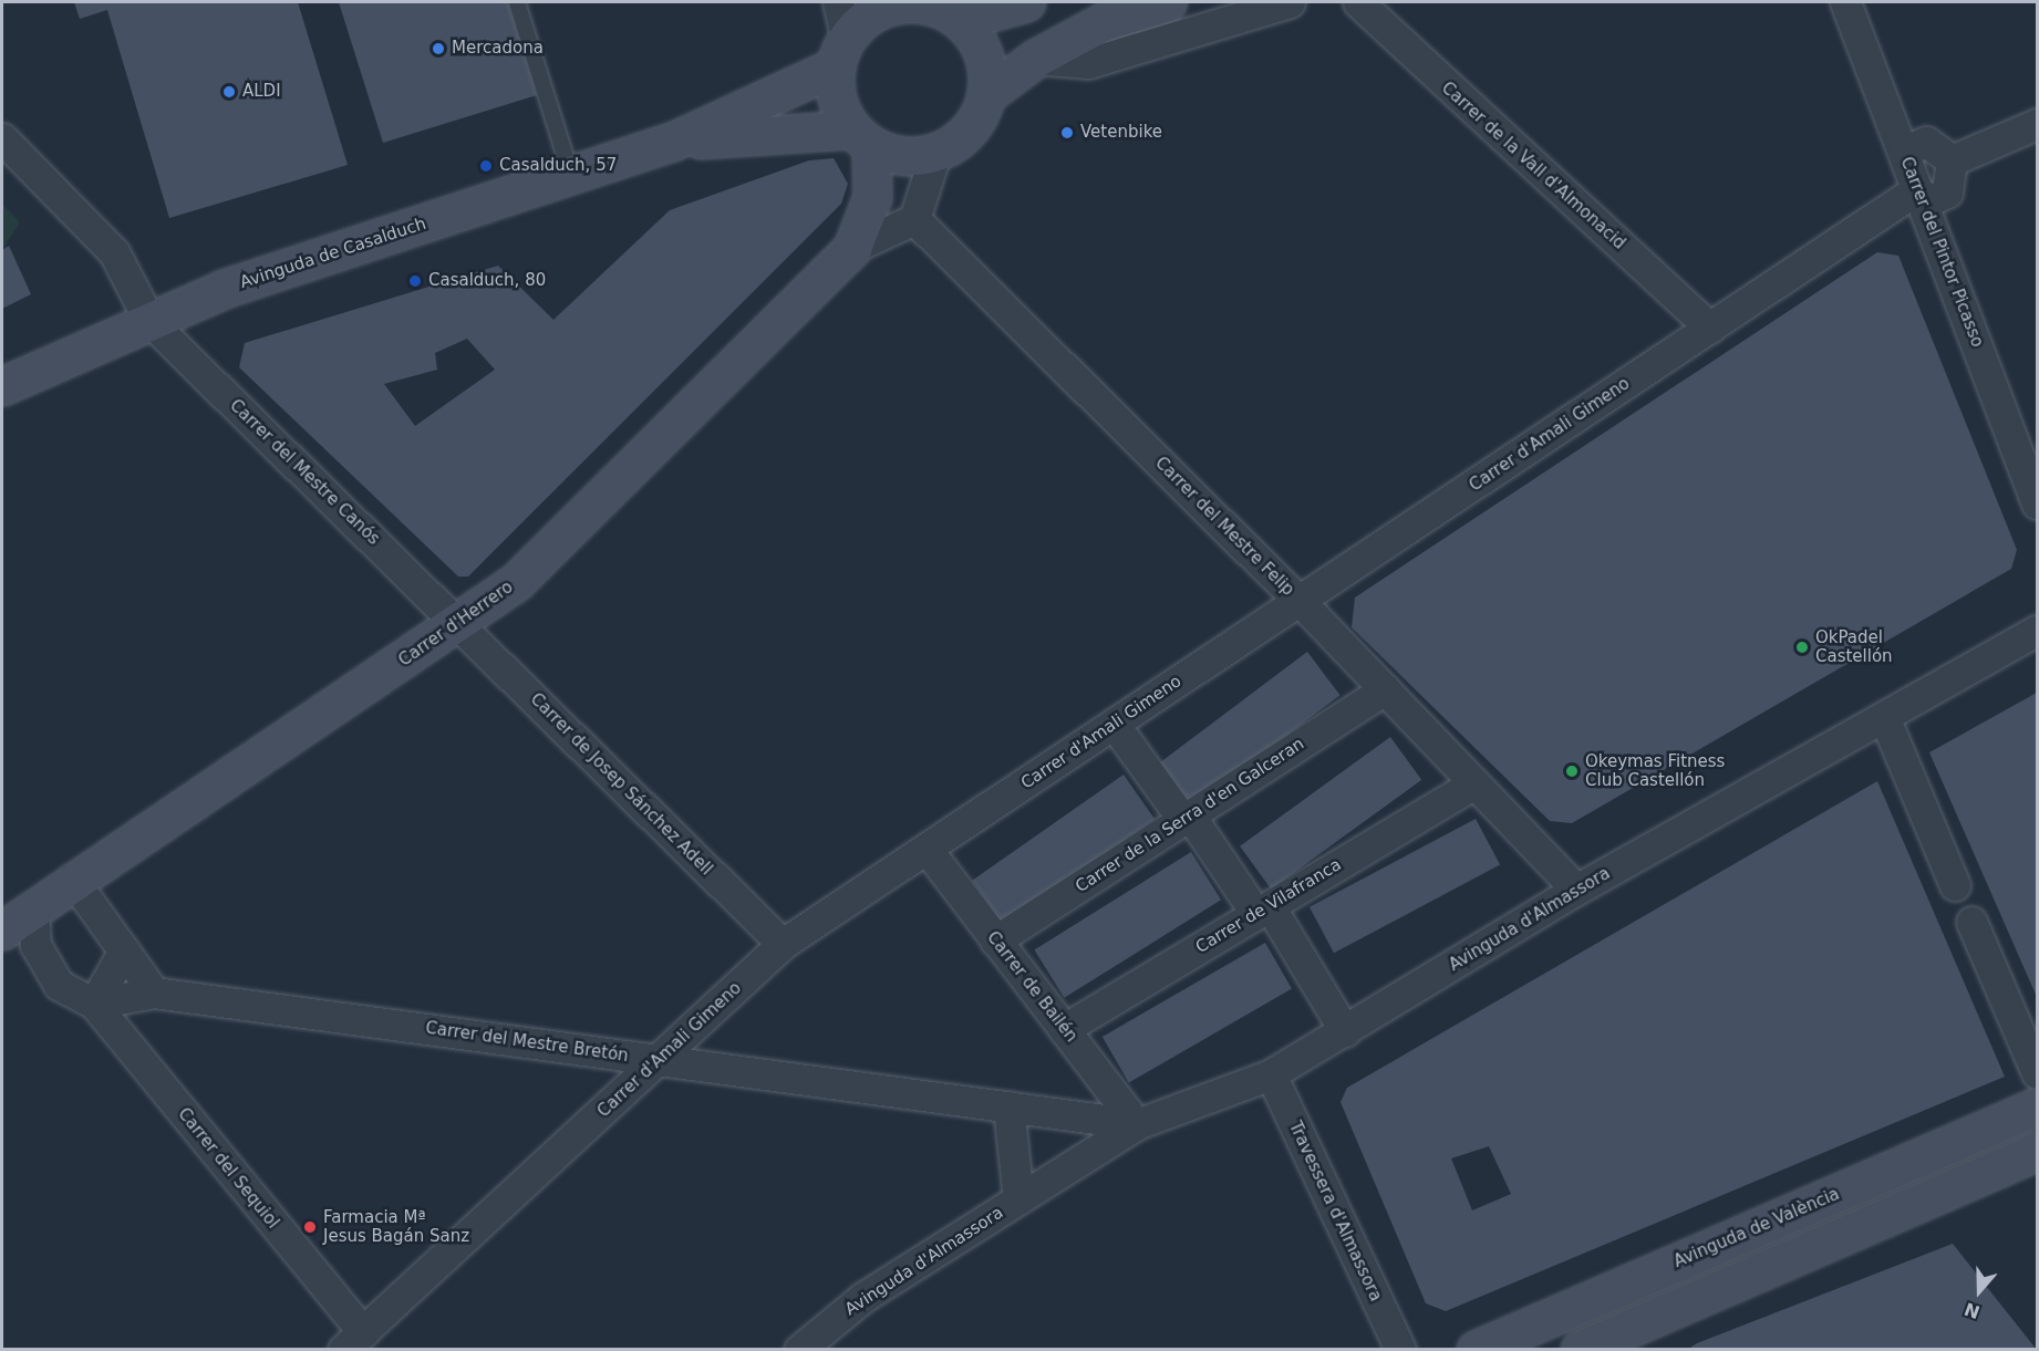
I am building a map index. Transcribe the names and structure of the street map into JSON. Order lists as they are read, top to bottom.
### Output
{
  "streets": {
    "main road": ["Avinguda de Casalduch", "Carrer d'Herrero", "Avinguda de València"],
    "street": [
      "Carrer de la Vall d'Almonacid",
      "Carrer del Pintor Picasso",
      "Carrer d'Amali Gimeno",
      "Carrer del Mestre Canós",
      "Carrer del Mestre Felip",
      "Carrer de Josep Sánchez Adell",
      "Carrer de la Serra d'en Galceran",
      "Carrer de Vilafranca",
      "Avinguda d'Almassora",
      "Carrer de Bailén",
      "Carrer del Mestre Bretón",
      "Carrer del Sequiol",
      "Travessera d'Almassora"
    ]
  },
  "crossings": [
    ["Carrer de la Vall d'Almonacid", "Carrer d'Amali Gimeno"],
    ["Carrer del Pintor Picasso", "Carrer d'Amali Gimeno"],
    ["Avinguda de Casalduch", "Carrer del Mestre Canós"],
    ["Avinguda de Casalduch", "Carrer d'Herrero"],
    ["Carrer d'Amali Gimeno", "Carrer del Mestre Felip"],
    ["Carrer d'Amali Gimeno", "Carrer de Josep Sánchez Adell"],
    ["Carrer d'Amali Gimeno", "Carrer de Bailén"],
    ["Carrer d'Amali Gimeno", "Carrer del Mestre Bretón"],
    ["Carrer d'Amali Gimeno", "Carrer del Sequiol"],
    ["Carrer del Mestre Canós", "Carrer d'Herrero"],
    ["Carrer del Mestre Canós", "Carrer de Josep Sánchez Adell"],
    ["Carrer del Mestre Felip", "Carrer d'Herrero"],
    ["Carrer del Mestre Felip", "Carrer de la Serra d'en Galceran"],
    ["Carrer del Mestre Felip", "Carrer de Vilafranca"],
    ["Carrer del Mestre Felip", "Avinguda d'Almassora"],
    ["Carrer d'Herrero", "Carrer de Josep Sánchez Adell"],
    ["Carrer de la Serra d'en Galceran", "Carrer de Bailén"],
    ["Carrer de Vilafranca", "Carrer de Bailén"],
    ["Avinguda d'Almassora", "Carrer de Bailén"],
    ["Avinguda d'Almassora", "Carrer del Mestre Bretón"],
    ["Avinguda d'Almassora", "Travessera d'Almassora"],
    ["Carrer de Bailén", "Carrer del Mestre Bretón"],
    ["Carrer del Mestre Bretón", "Carrer del Sequiol"]
  ],
  "places": [
    "Mercadona",
    "ALDI",
    "Vetenbike",
    "Casalduch, 57",
    "Casalduch, 80",
    "OkPadel Castellón",
    "Okeymas Fitness Club Castellón",
    "Farmacia Mª Jesus Bagán Sanz"
  ],
  "north": "bottom"
}
